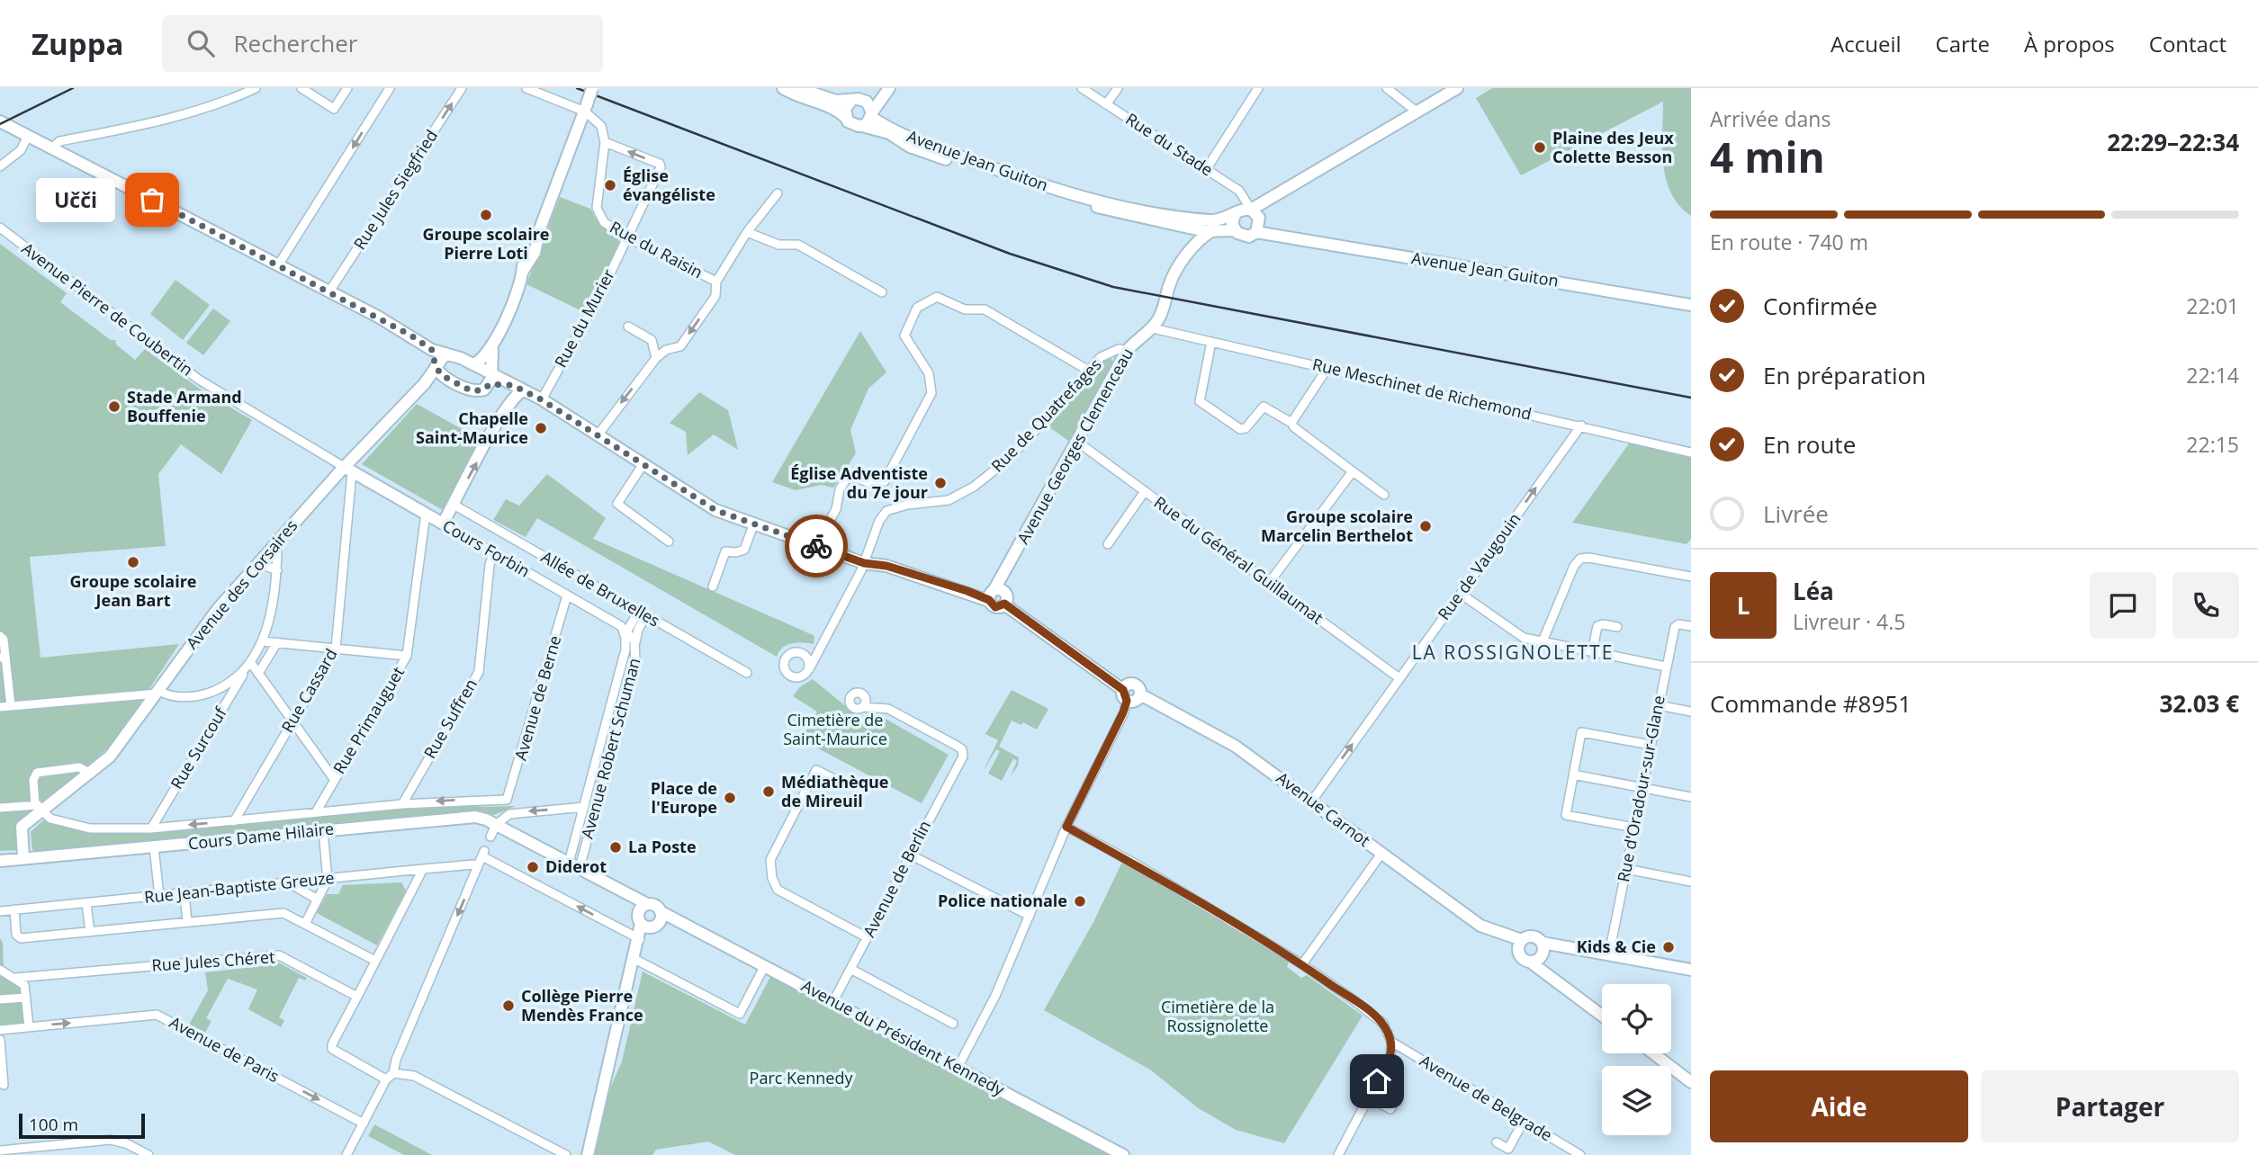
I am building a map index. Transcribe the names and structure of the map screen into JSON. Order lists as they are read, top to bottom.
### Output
{
  "streets": {
    "main road": [
      "Avenue Jean Guiton",
      "Avenue Georges Clemenceau",
      "Cours Forbin",
      "Avenue des Corsaires",
      "Avenue Carnot",
      "Cours Dame Hilaire",
      "Avenue du Président Kennedy"
    ],
    "street": [
      "Rue du Stade",
      "Rue Jules Siegfried",
      "Rue du Raisin",
      "Avenue Pierre de Coubertin",
      "Rue du Murier",
      "Rue Meschinet de Richemond",
      "Rue de Quatrefages",
      "Rue du Général Guillaumat",
      "Rue de Vaugouin",
      "Allée de Bruxelles",
      "Rue Cassard",
      "Avenue de Berne",
      "Rue Suffren",
      "Rue Primauguet",
      "Rue Surcouf",
      "Avenue Robert Schuman",
      "Rue d'Oradour-sur-Glane",
      "Avenue de Berlin",
      "Rue Jean-Baptiste Greuze",
      "Rue Jules Chéret",
      "Avenue de Paris",
      "Avenue de Belgrade"
    ]
  },
  "crossings": [
    ["Rue du Stade", "Avenue Jean Guiton"],
    ["Avenue Jean Guiton", "Avenue Georges Clemenceau"],
    ["Rue du Raisin", "Rue du Murier"],
    ["Avenue Pierre de Coubertin", "Cours Forbin"],
    ["Avenue Pierre de Coubertin", "Avenue des Corsaires"],
    ["Avenue Pierre de Coubertin", "Rue Cassard"],
    ["Rue Meschinet de Richemond", "Avenue Georges Clemenceau"],
    ["Rue Meschinet de Richemond", "Rue de Vaugouin"],
    ["Rue de Quatrefages", "Avenue Georges Clemenceau"],
    ["Avenue Georges Clemenceau", "Rue du Général Guillaumat"],
    ["Cours Forbin", "Avenue des Corsaires"],
    ["Cours Forbin", "Rue Cassard"],
    ["Cours Forbin", "Avenue de Berne"],
    ["Cours Forbin", "Rue Suffren"],
    ["Cours Forbin", "Rue Primauguet"],
    ["Cours Forbin", "Avenue Robert Schuman"],
    ["Rue du Général Guillaumat", "Rue de Vaugouin"],
    ["Rue de Vaugouin", "Avenue Carnot"],
    ["Avenue des Corsaires", "Rue Cassard"],
    ["Avenue des Corsaires", "Rue Surcouf"],
    ["Avenue des Corsaires", "Cours Dame Hilaire"],
    ["Rue Cassard", "Cours Dame Hilaire"],
    ["Avenue de Berne", "Cours Dame Hilaire"],
    ["Rue Suffren", "Cours Dame Hilaire"],
    ["Rue Primauguet", "Cours Dame Hilaire"],
    ["Rue Surcouf", "Cours Dame Hilaire"],
    ["Avenue de Berlin", "Avenue du Président Kennedy"]
  ],
  "one_way": ["Rue de Vaugouin", "Avenue de Paris"],
  "districts": ["LA ROSSIGNOLETTE"],
  "parks": ["Cimetière de Saint-Maurice", "Cimetière de la Rossignolette", "Parc Kennedy"],
  "places": [
    "Plaine des Jeux Colette Besson",
    "Église évangéliste",
    "Učči",
    "Groupe scolaire Pierre Loti",
    "Stade Armand Bouffenie",
    "Chapelle Saint-Maurice",
    "Église Adventiste du 7e jour",
    "Groupe scolaire Marcelin Berthelot",
    "Groupe scolaire Jean Bart",
    "Médiathèque de Mireuil",
    "Place de l'Europe",
    "La Poste",
    "Diderot",
    "Police nationale",
    "Kids & Cie",
    "Collège Pierre Mendès France"
  ],
  "scale_bar": "100 m",
  "page": {
    "header": "Zuppa",
    "search": "Rechercher",
    "nav": [
      "Accueil",
      "Carte",
      "À propos",
      "Contact"
    ],
    "heading": ["4 min", "Arrivée dans", "22:29–22:34"],
    "panel": [
      "Léa",
      "Livreur · 4.5",
      "Commande #8951",
      "32.03 €"
    ],
    "bubble": "Učči",
    "bar": "En route · 740 m",
    "list": [
      ["Confirmée", "22:01"],
      ["En préparation", "22:14"],
      ["En route", "22:15"],
      "Livrée"
    ],
    "round": "L",
    "buttons": ["Aide", "Partager"],
    "scale": "100 m"
  }
}
